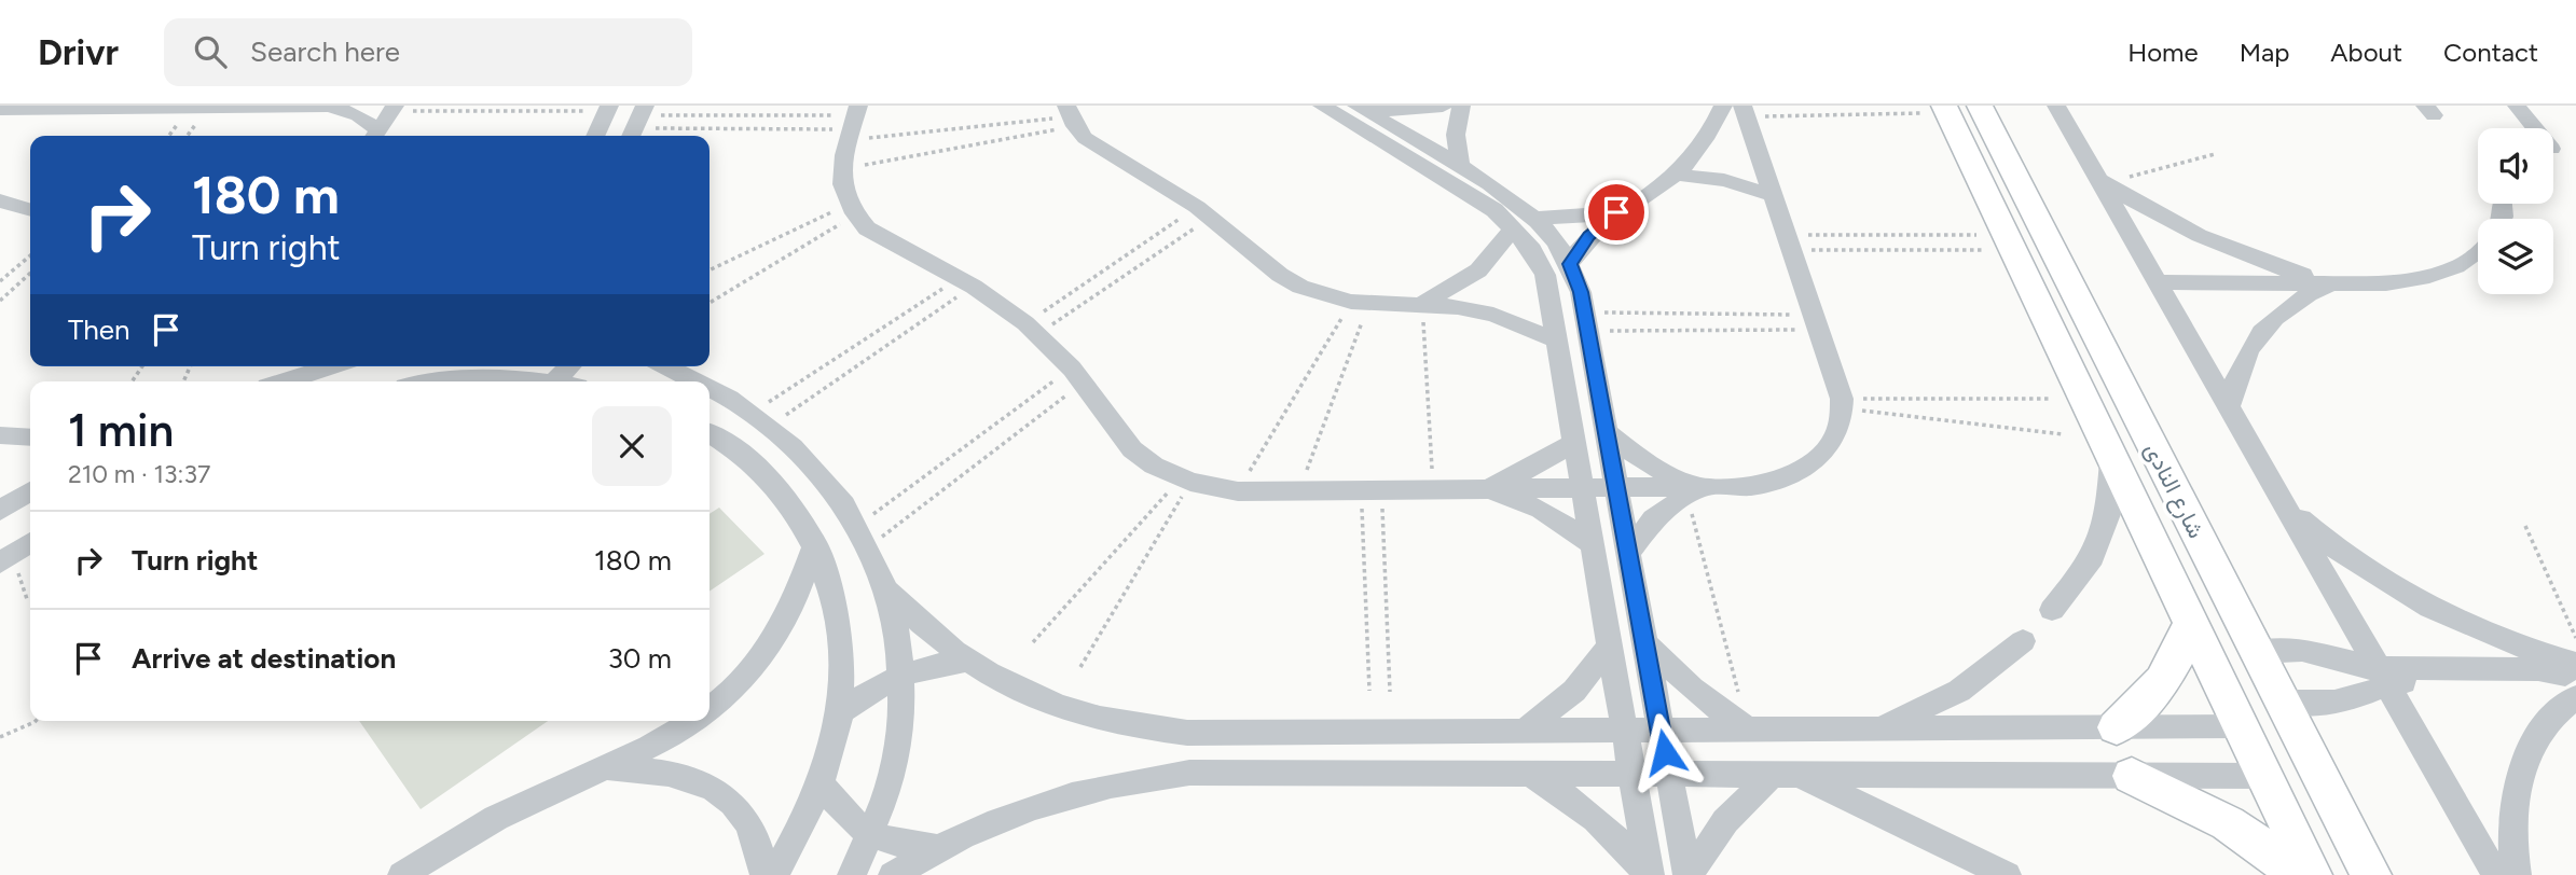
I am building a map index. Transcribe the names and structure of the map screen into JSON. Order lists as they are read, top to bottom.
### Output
{
  "streets": {
    "street": ["شارع النادى"]
  },
  "page": {
    "header": "Drivr",
    "search": "Search here",
    "nav": [
      "Home",
      "Map",
      "About",
      "Contact"
    ],
    "turn": ["180 m", "Turn right"],
    "then": "Then",
    "heading": ["1 min", "210 m · 13:37"],
    "list": [
      {
        "name": "Turn right",
        "value": "180 m"
      },
      {
        "name": "Arrive at destination",
        "value": "30 m"
      }
    ]
  }
}
